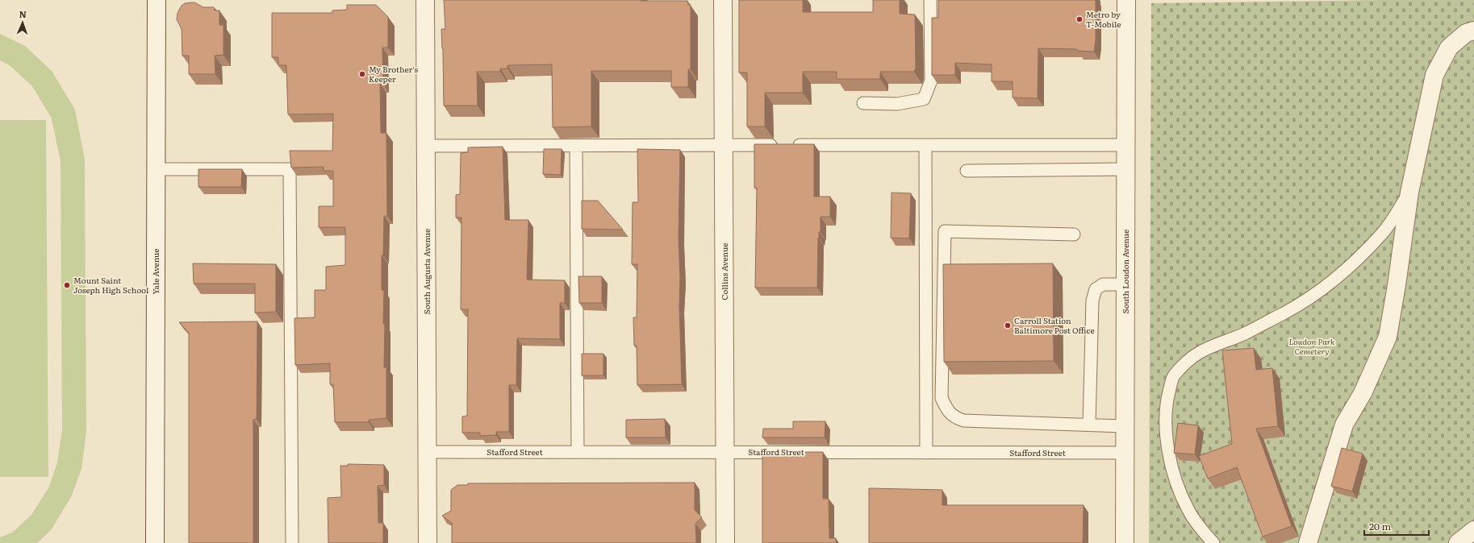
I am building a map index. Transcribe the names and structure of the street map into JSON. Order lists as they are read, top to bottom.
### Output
{
  "streets": {
    "street": [
      "Yale Avenue",
      "South Augusta Avenue",
      "Collins Avenue",
      "South Loudon Avenue"
    ],
    "lane": ["Stafford Street"]
  },
  "crossings": [
    ["South Augusta Avenue", "Stafford Street"],
    ["Collins Avenue", "Stafford Street"],
    ["South Loudon Avenue", "Stafford Street"]
  ],
  "parks": ["Loudon Park Cemetery"],
  "places": [
    "Metro by T-Mobile",
    "My Brother's Keeper",
    "Mount Saint Joseph High School",
    "Carroll Station Baltimore Post Office"
  ],
  "scale_bar": "20 m",
  "north": "top"
}
